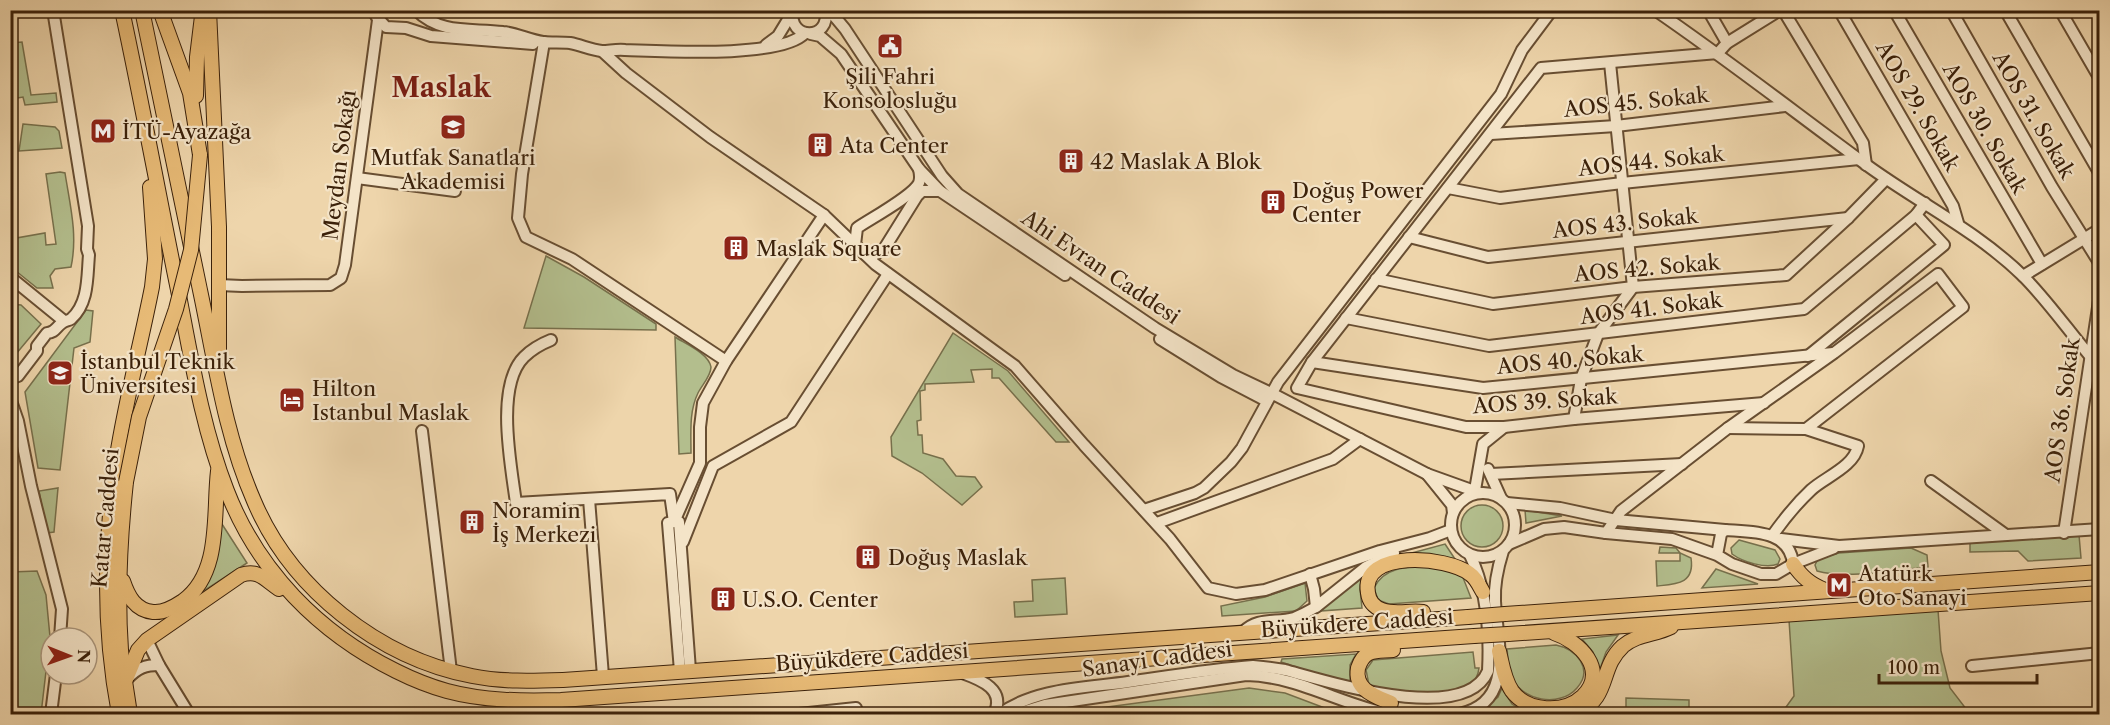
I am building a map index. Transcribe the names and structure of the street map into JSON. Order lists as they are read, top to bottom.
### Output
{
  "streets": {
    "main road": ["Katar Caddesi", "Büyükdere Caddesi"],
    "street": [
      "AOS 45. Sokak",
      "AOS 29. Sokak",
      "AOS 31. Sokak",
      "AOS 30. Sokak",
      "AOS 44. Sokak",
      "Meydan Sokağı",
      "AOS 43. Sokak",
      "Ahi Evran Caddesi",
      "AOS 42. Sokak",
      "AOS 41. Sokak",
      "AOS 40. Sokak",
      "AOS 39. Sokak",
      "AOS 36. Sokak",
      "Sanayi Caddesi"
    ]
  },
  "crossings": [
    ["AOS 43. Sokak", "AOS 42. Sokak"],
    ["AOS 40. Sokak", "AOS 39. Sokak"],
    ["Katar Caddesi", "Büyükdere Caddesi"]
  ],
  "districts": ["Maslak"],
  "places": {
    "public building": ["Şili Fahri Konsolosluğu"],
    "school or university": ["Mutfak Sanatlari Akademisi", "İstanbul Teknik Üniversitesi"],
    "metro station": ["İTÜ-Ayazağa", "Atatürk Oto Sanayi"],
    "building": [
      "Ata Center",
      "42 Maslak A Blok",
      "Doğuş Power Center",
      "Maslak Square",
      "Noramin İş Merkezi",
      "Doğuş Maslak",
      "U.S.O. Center"
    ],
    "hotel": ["Hilton Istanbul Maslak"]
  },
  "scale_bar": "100 m",
  "north": "right"
}
